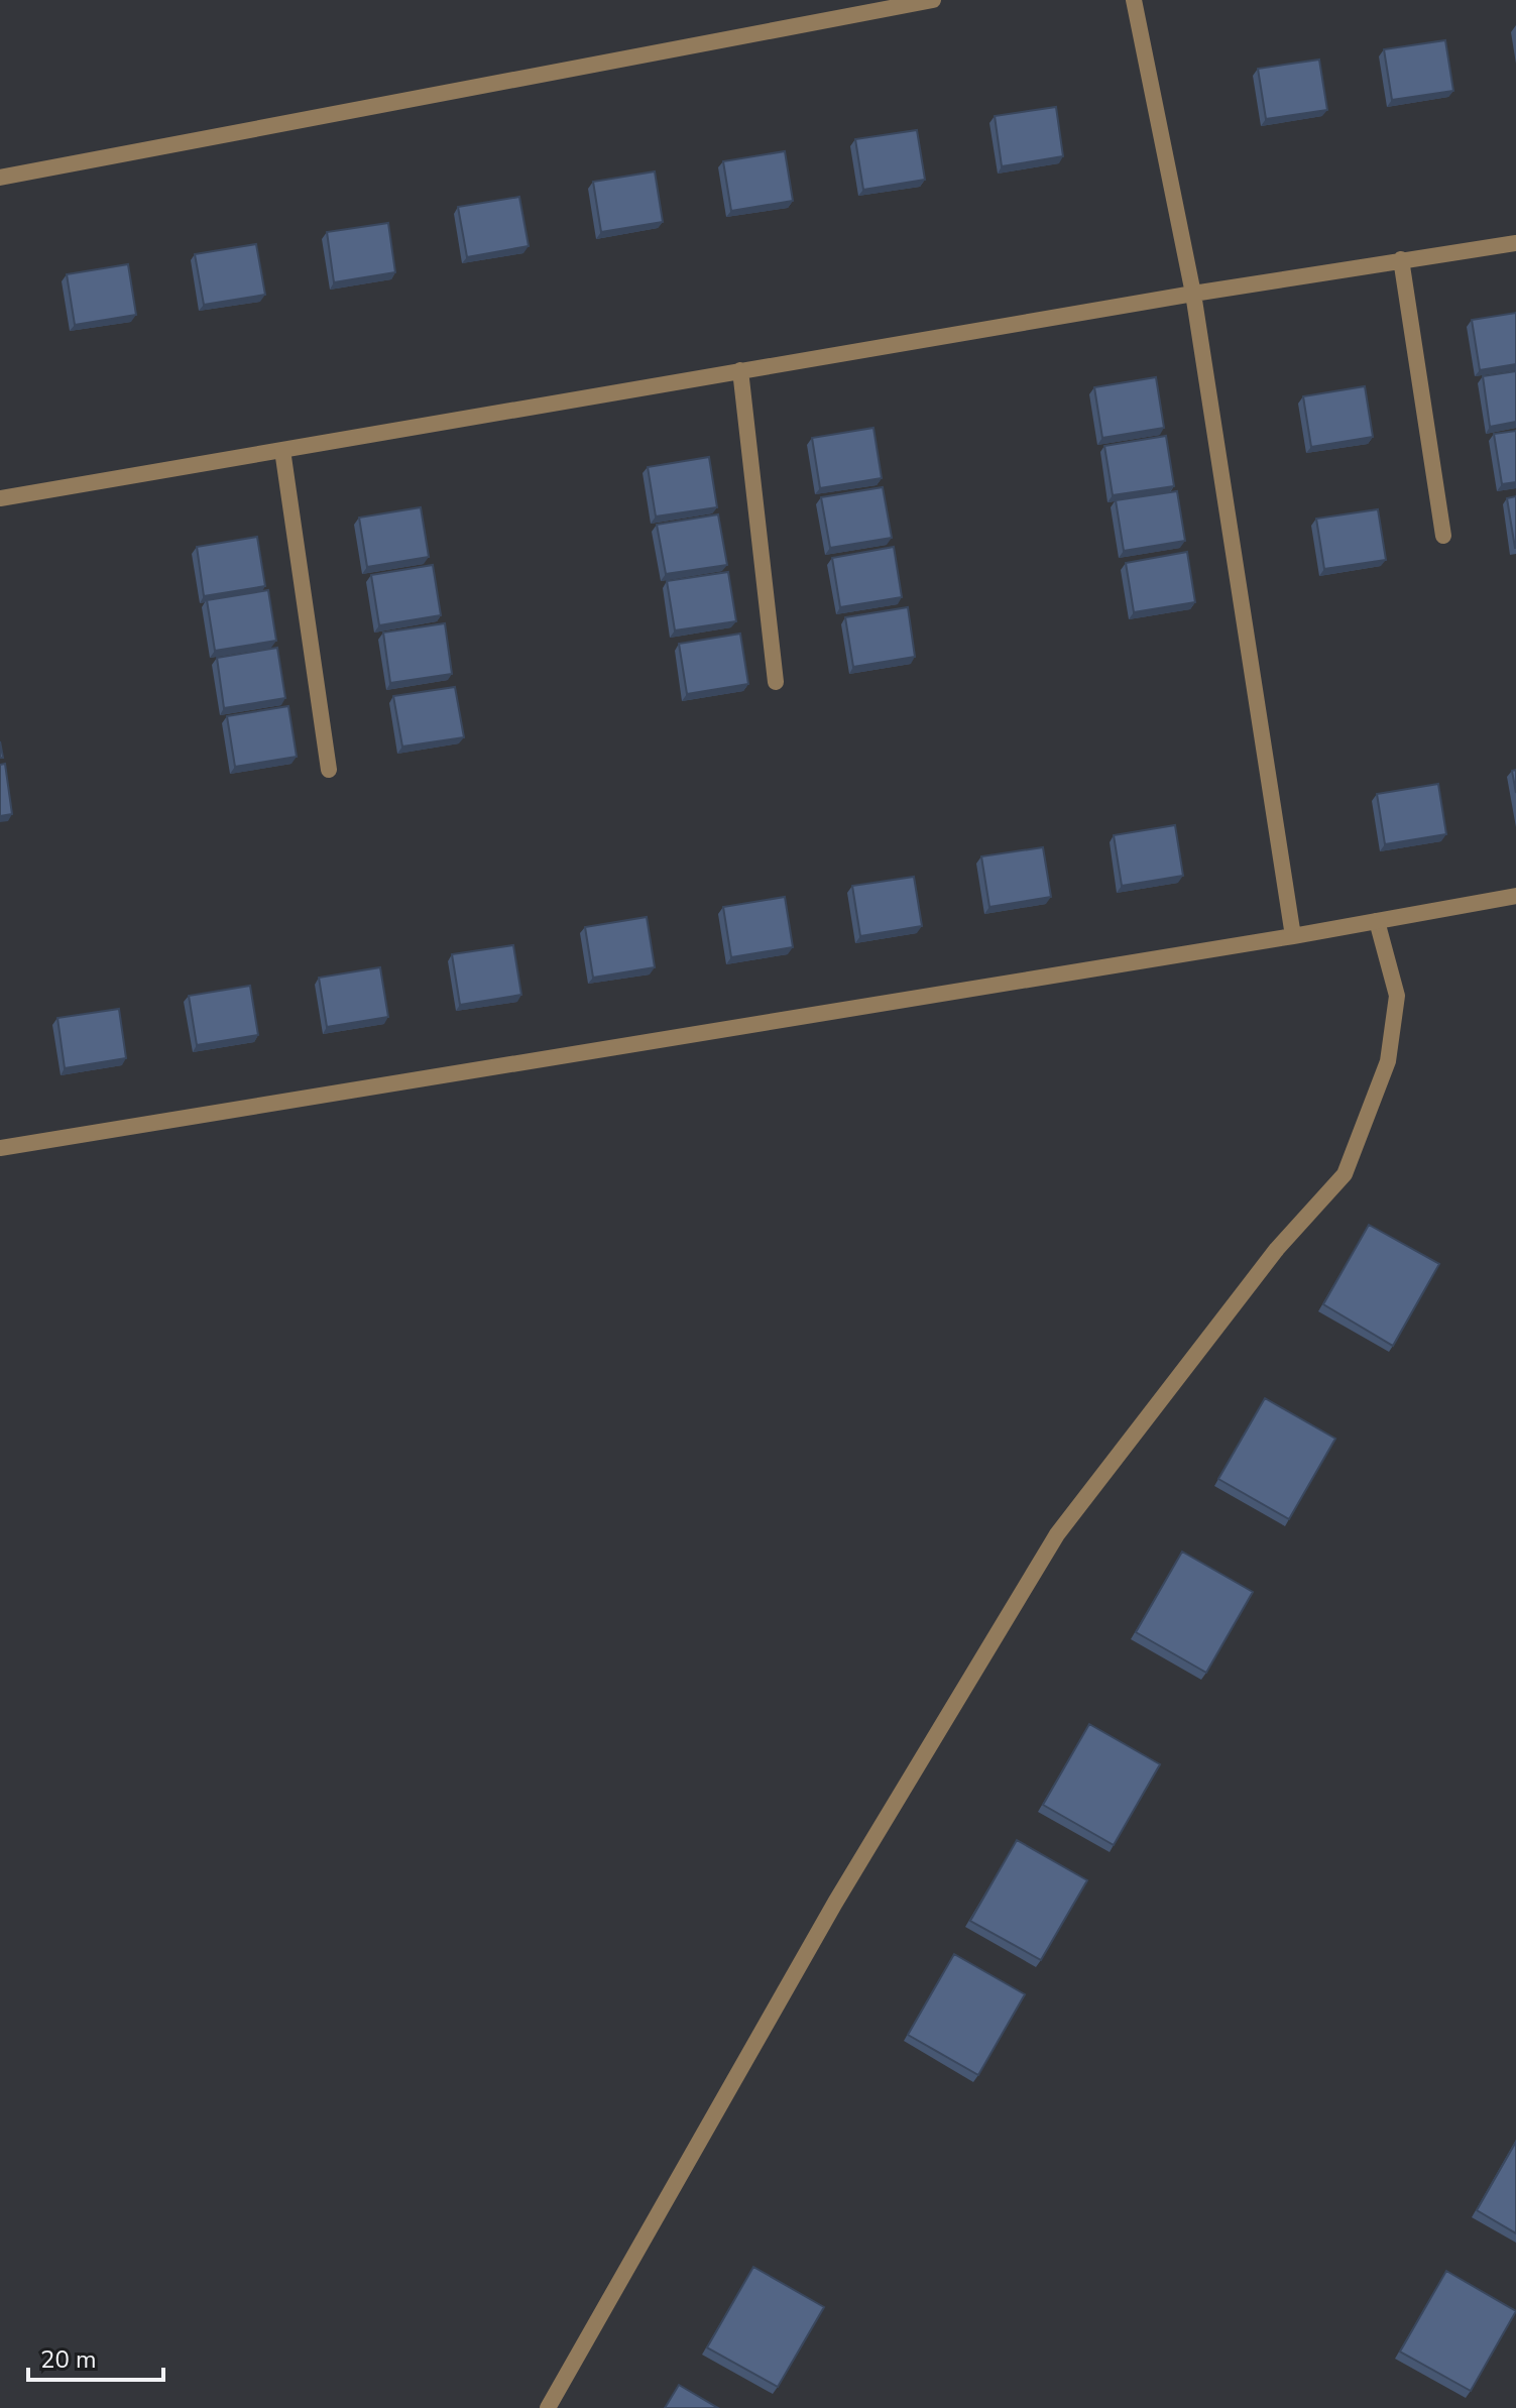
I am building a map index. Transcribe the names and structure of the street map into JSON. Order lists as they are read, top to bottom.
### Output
{
  "scale_bar": "20 m"
}
